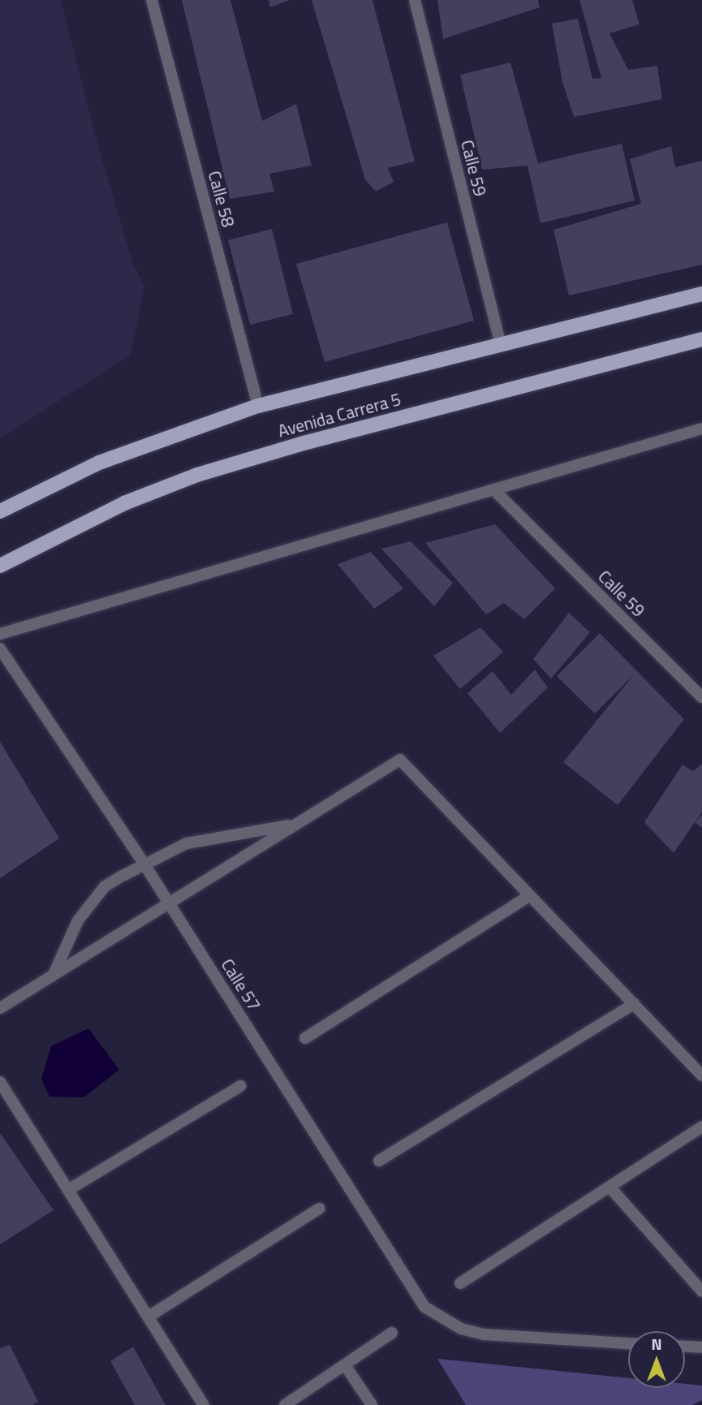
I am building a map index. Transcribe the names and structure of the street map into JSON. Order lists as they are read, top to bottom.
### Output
{
  "streets": {
    "main road": ["Avenida Carrera 5"],
    "street": ["Calle 59", "Calle 58", "Calle 57"]
  },
  "crossings": [
    ["Calle 59", "Avenida Carrera 5"],
    ["Calle 58", "Avenida Carrera 5"]
  ],
  "north": "top"
}
